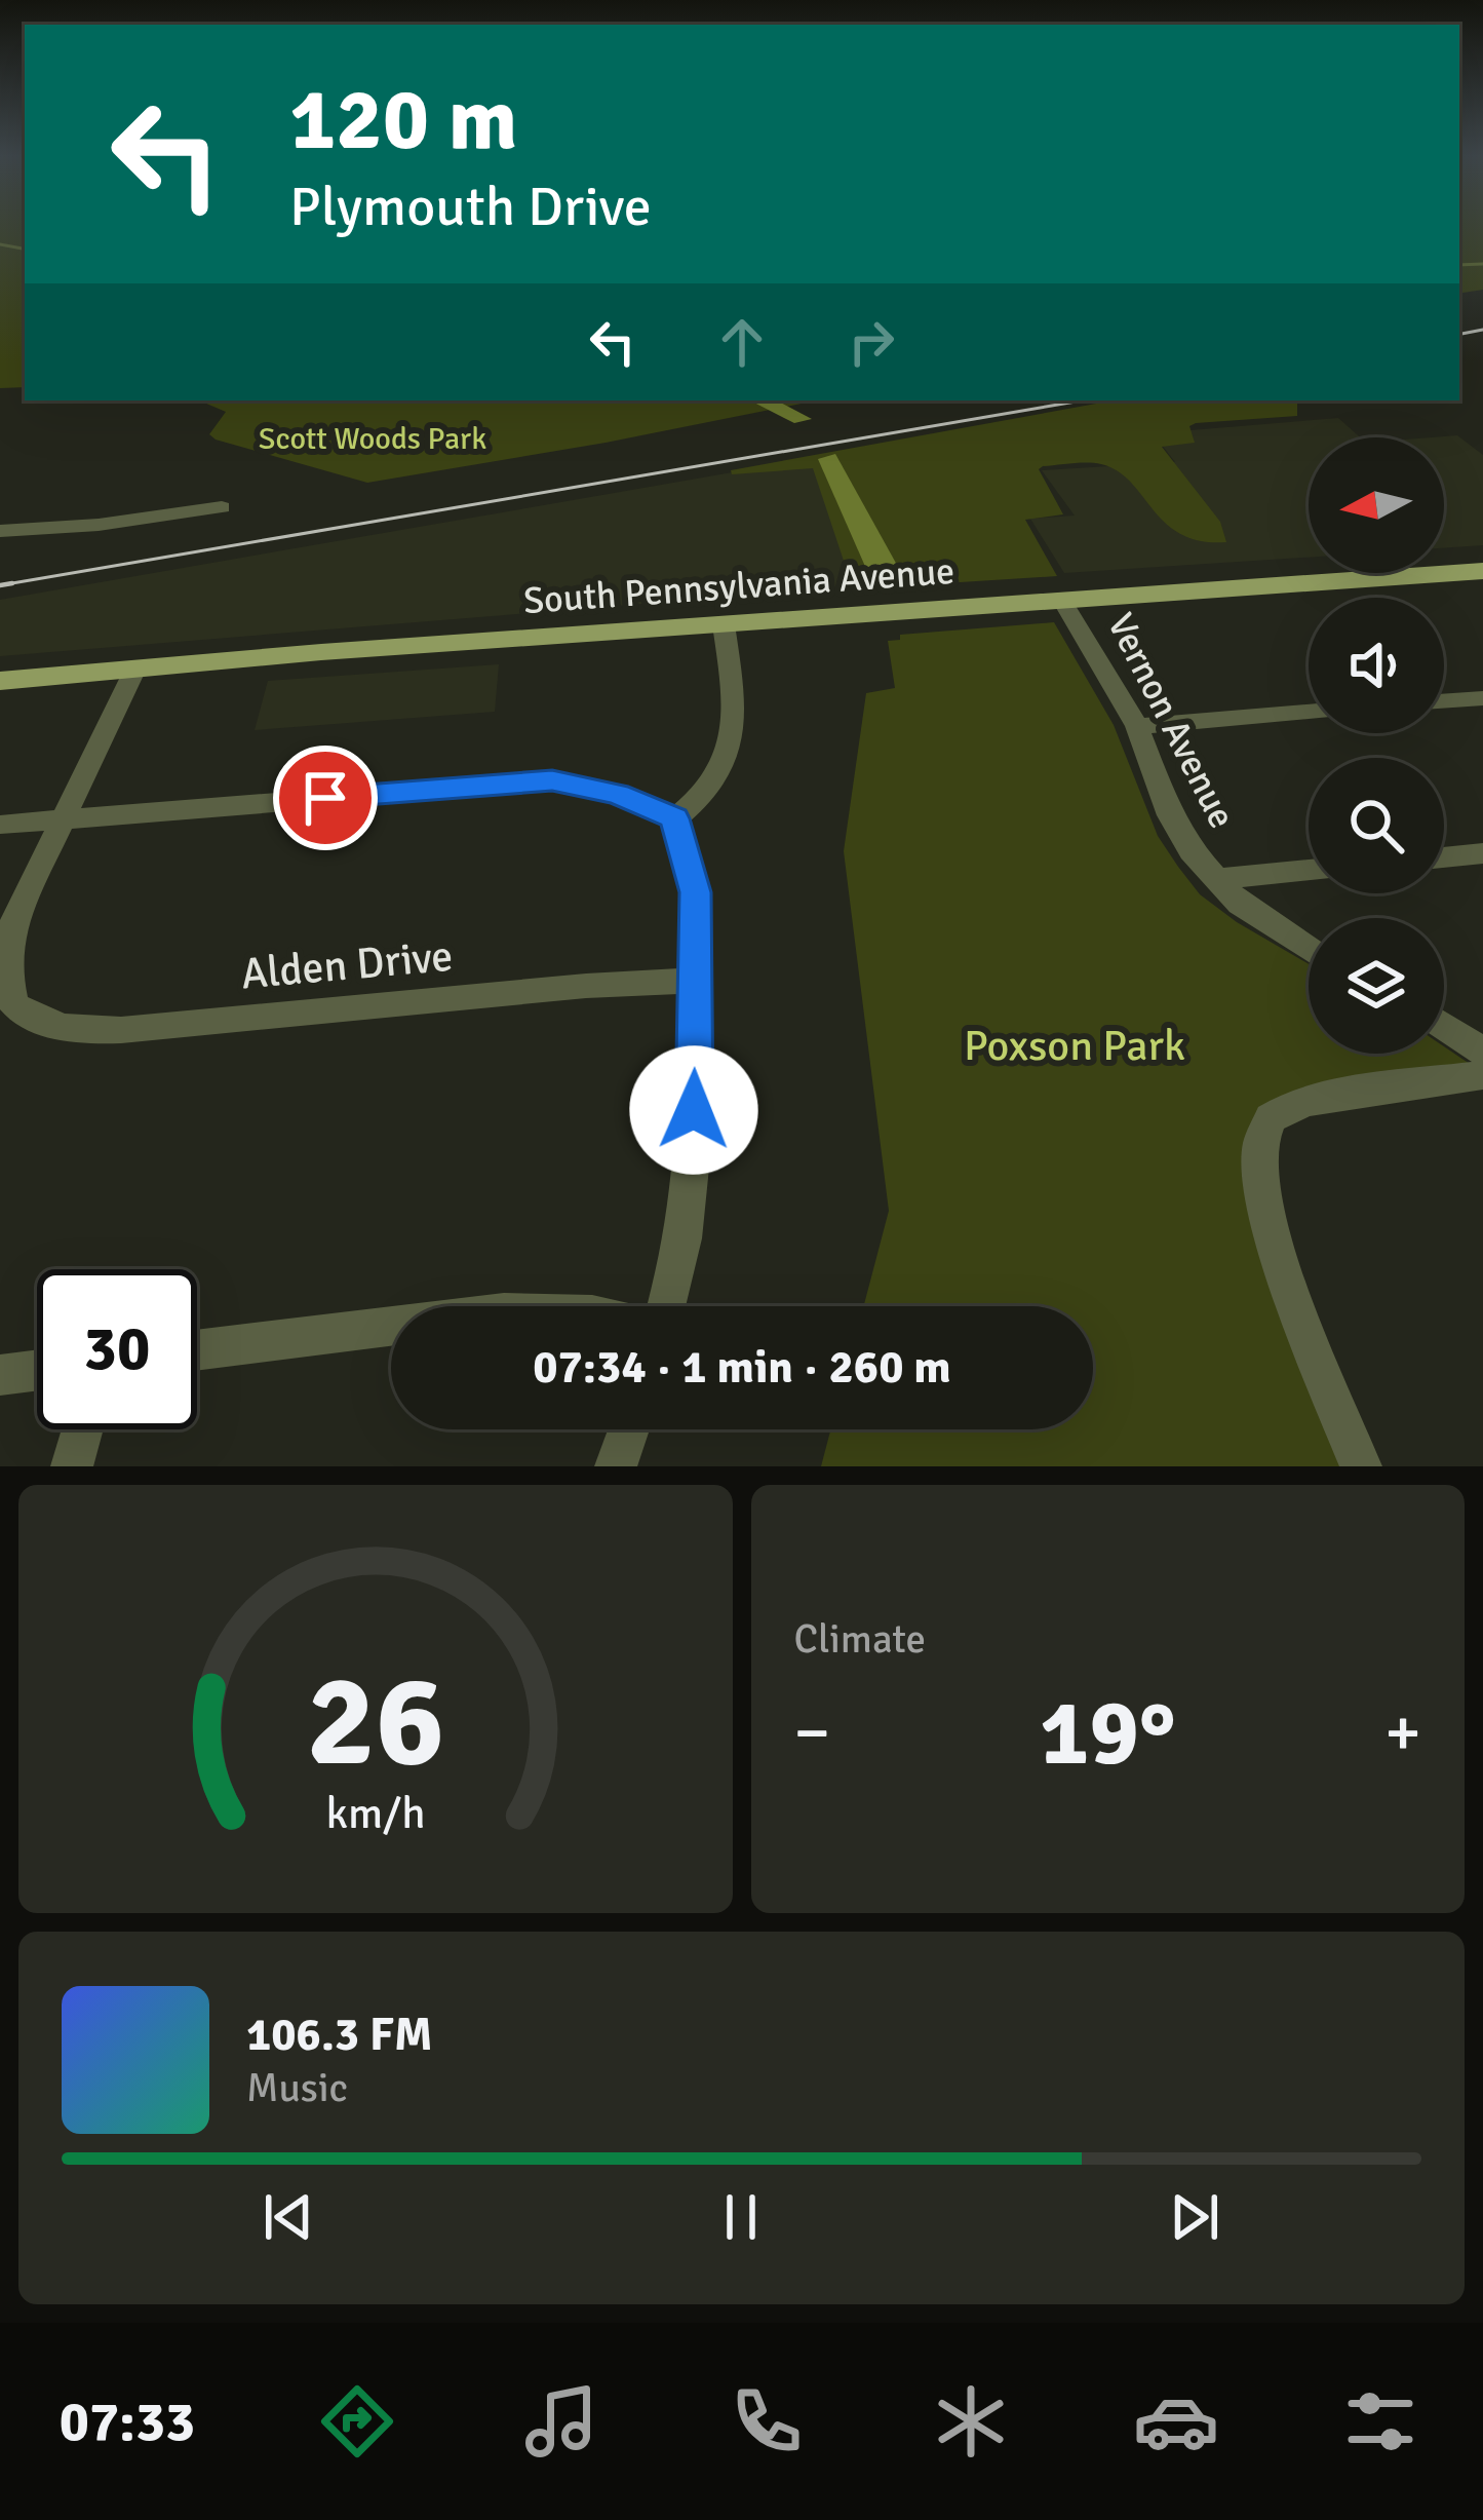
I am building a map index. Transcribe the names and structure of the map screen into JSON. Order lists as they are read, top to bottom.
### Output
{
  "streets": {
    "main road": ["South Pennsylvania Avenue"],
    "street": ["Vernon Avenue", "Alden Drive"]
  },
  "crossings": [
    ["South Pennsylvania Avenue", "Vernon Avenue"],
    ["South Pennsylvania Avenue", "Alden Drive"]
  ],
  "parks": ["Scott Woods Park", "Poxson Park"],
  "north": "left",
  "page": {
    "turn": ["120 m", "Plymouth Drive"],
    "limit": "30",
    "trip": "07:34 · 1 min · 260 m",
    "tile": "Climate",
    "heat": ["−", "19°", "+"],
    "song": ["106.3 FM", "Music"],
    "tabs": "07:33",
    "gauge": ["26", "km/h"]
  }
}
